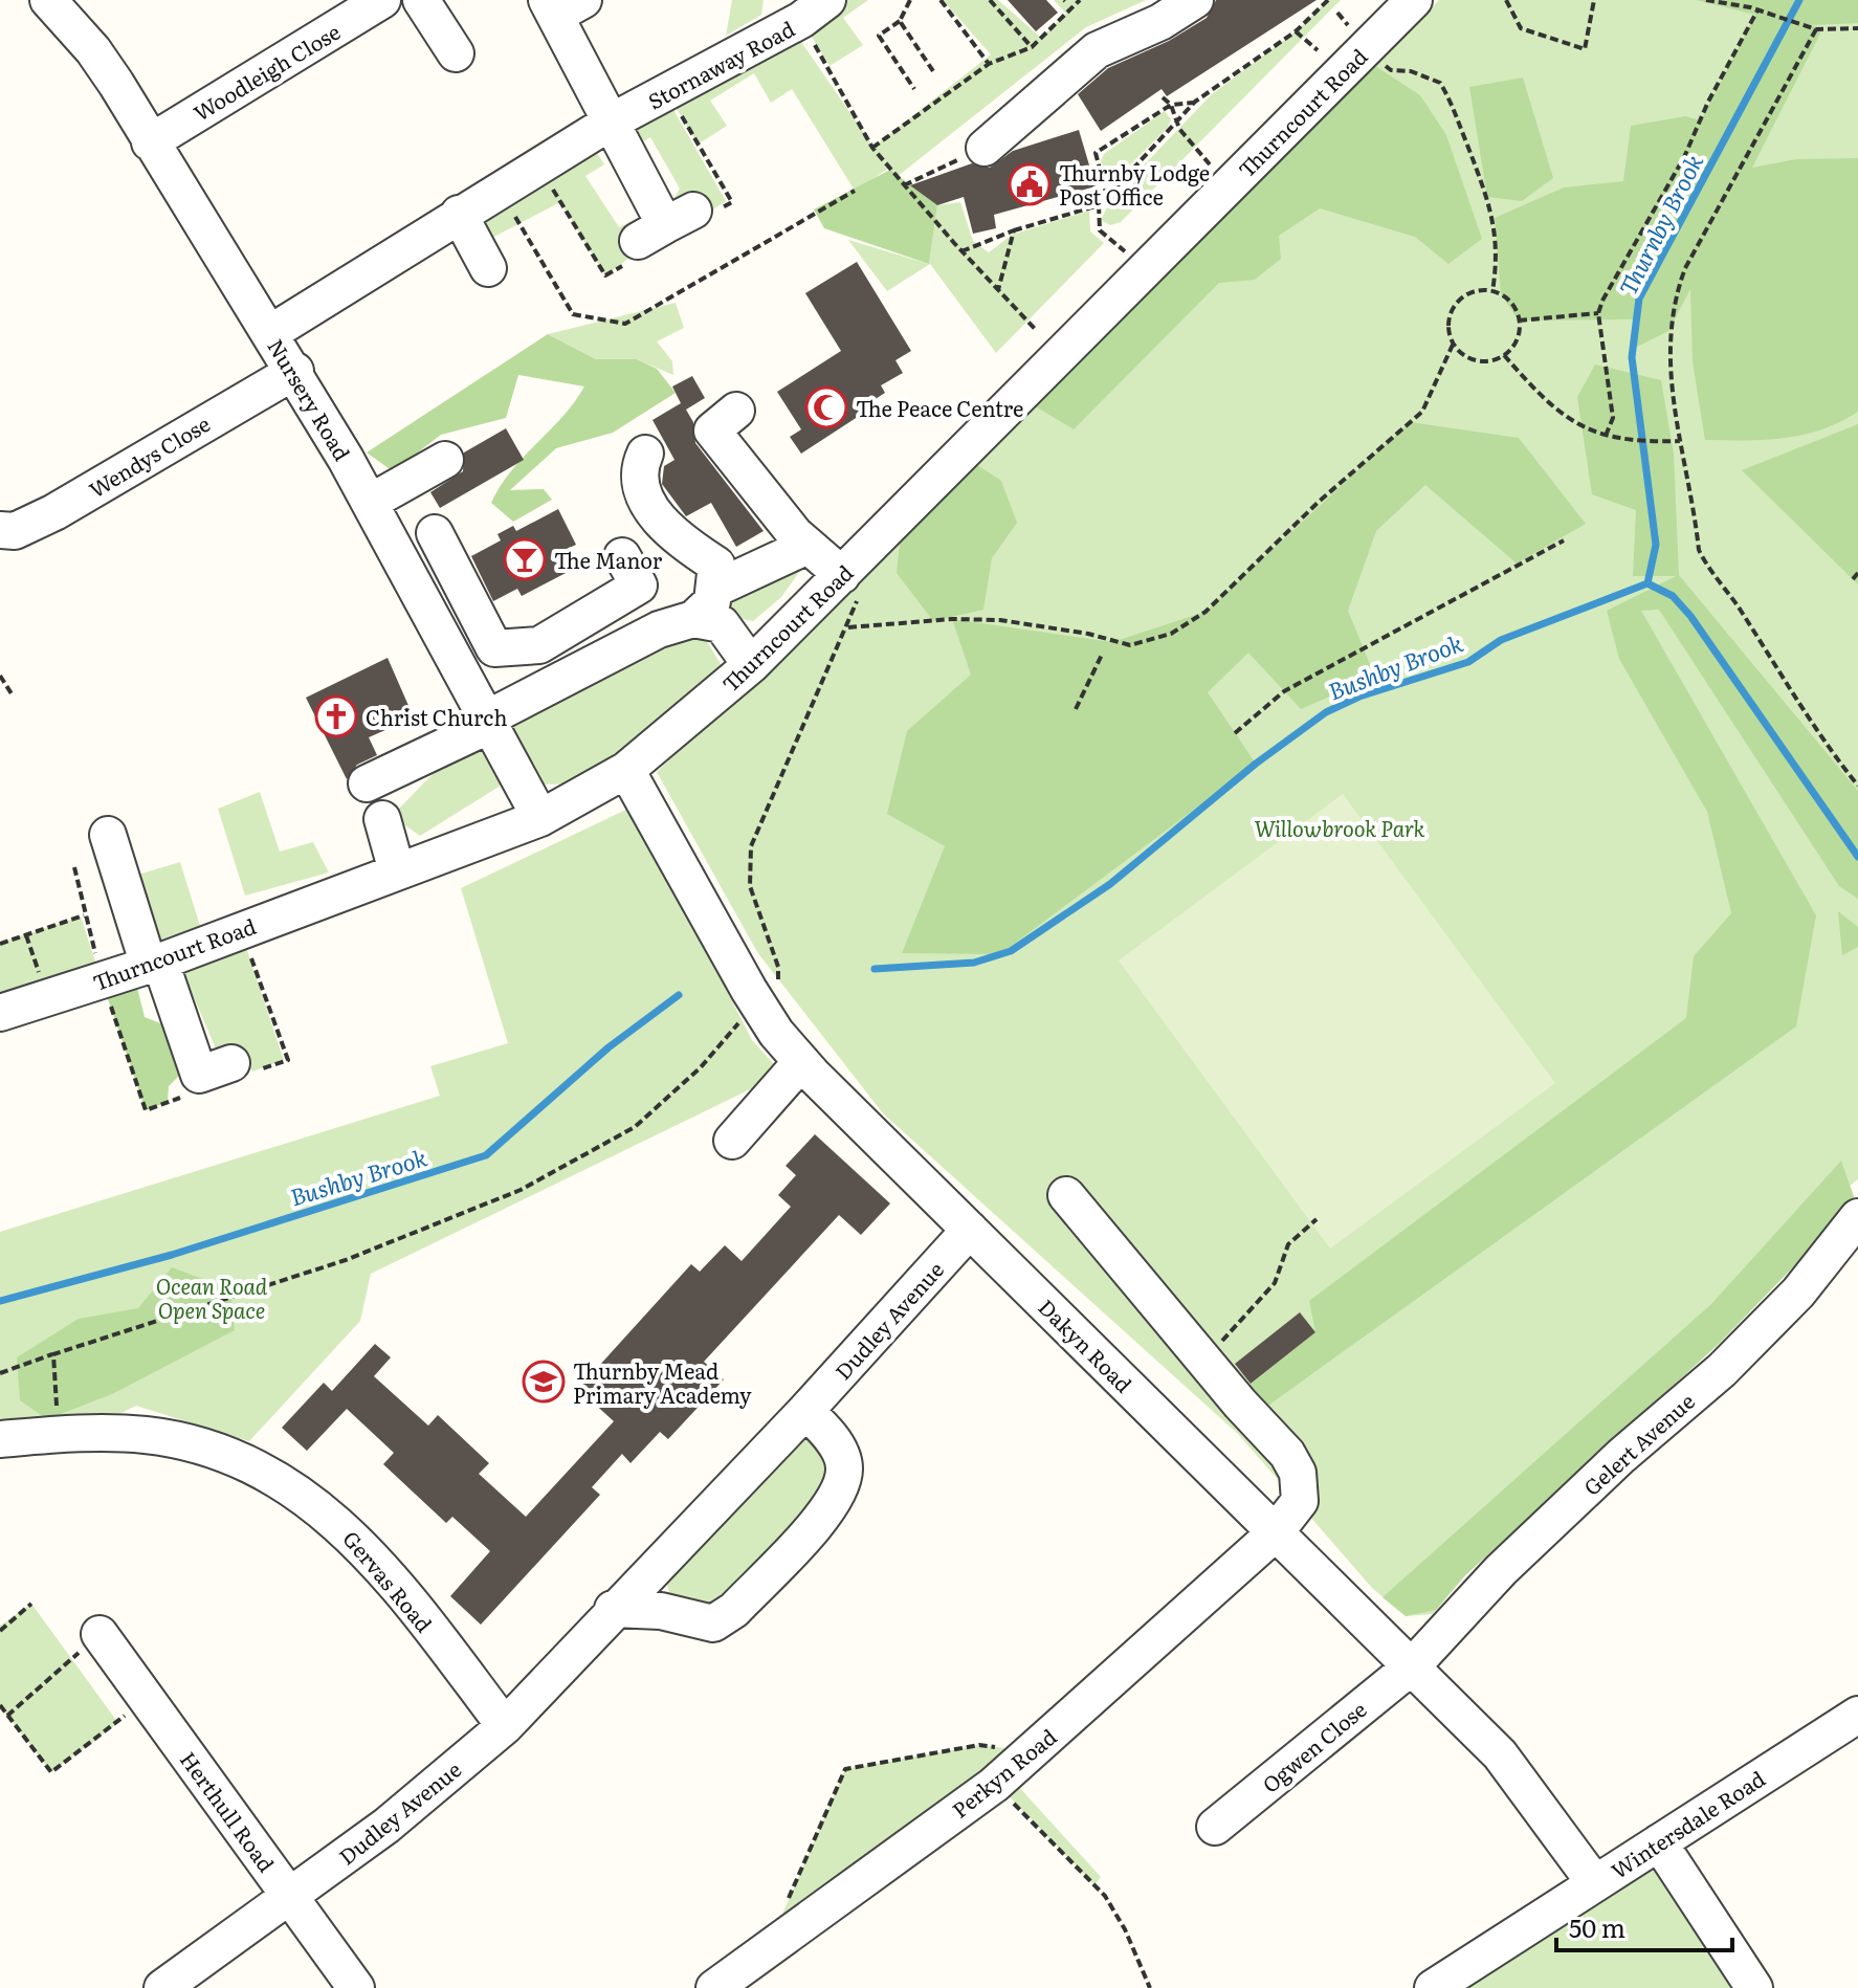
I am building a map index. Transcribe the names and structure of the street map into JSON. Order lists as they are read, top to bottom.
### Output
{
  "streets": {
    "street": [
      "Stornaway Road",
      "Woodleigh Close",
      "Thurncourt Road",
      "Nursery Road",
      "Wendys Close",
      "Dudley Avenue",
      "Dakyn Road",
      "Gelert Avenue",
      "Gervas Road",
      "Ogwen Close",
      "Perkyn Road",
      "Herthull Road",
      "Wintersdale Road"
    ]
  },
  "crossings": [
    ["Stornaway Road", "Nursery Road"],
    ["Woodleigh Close", "Nursery Road"],
    ["Thurncourt Road", "Nursery Road"],
    ["Thurncourt Road", "Dakyn Road"],
    ["Nursery Road", "Wendys Close"],
    ["Dudley Avenue", "Dakyn Road"],
    ["Dudley Avenue", "Gervas Road"],
    ["Dudley Avenue", "Herthull Road"],
    ["Dakyn Road", "Gelert Avenue"],
    ["Dakyn Road", "Ogwen Close"],
    ["Dakyn Road", "Perkyn Road"],
    ["Dakyn Road", "Wintersdale Road"],
    ["Gelert Avenue", "Ogwen Close"]
  ],
  "water": ["Thurnby Brook", "Bushby Brook"],
  "parks": ["Willowbrook Park", "Ocean Road Open Space"],
  "places": {
    "public building": ["Thurnby Lodge Post Office"],
    "mosque": ["The Peace Centre"],
    "bar": ["The Manor"],
    "church": ["Christ Church"],
    "school or university": ["Thurnby Mead Primary Academy"]
  },
  "scale_bar": "50 m"
}
